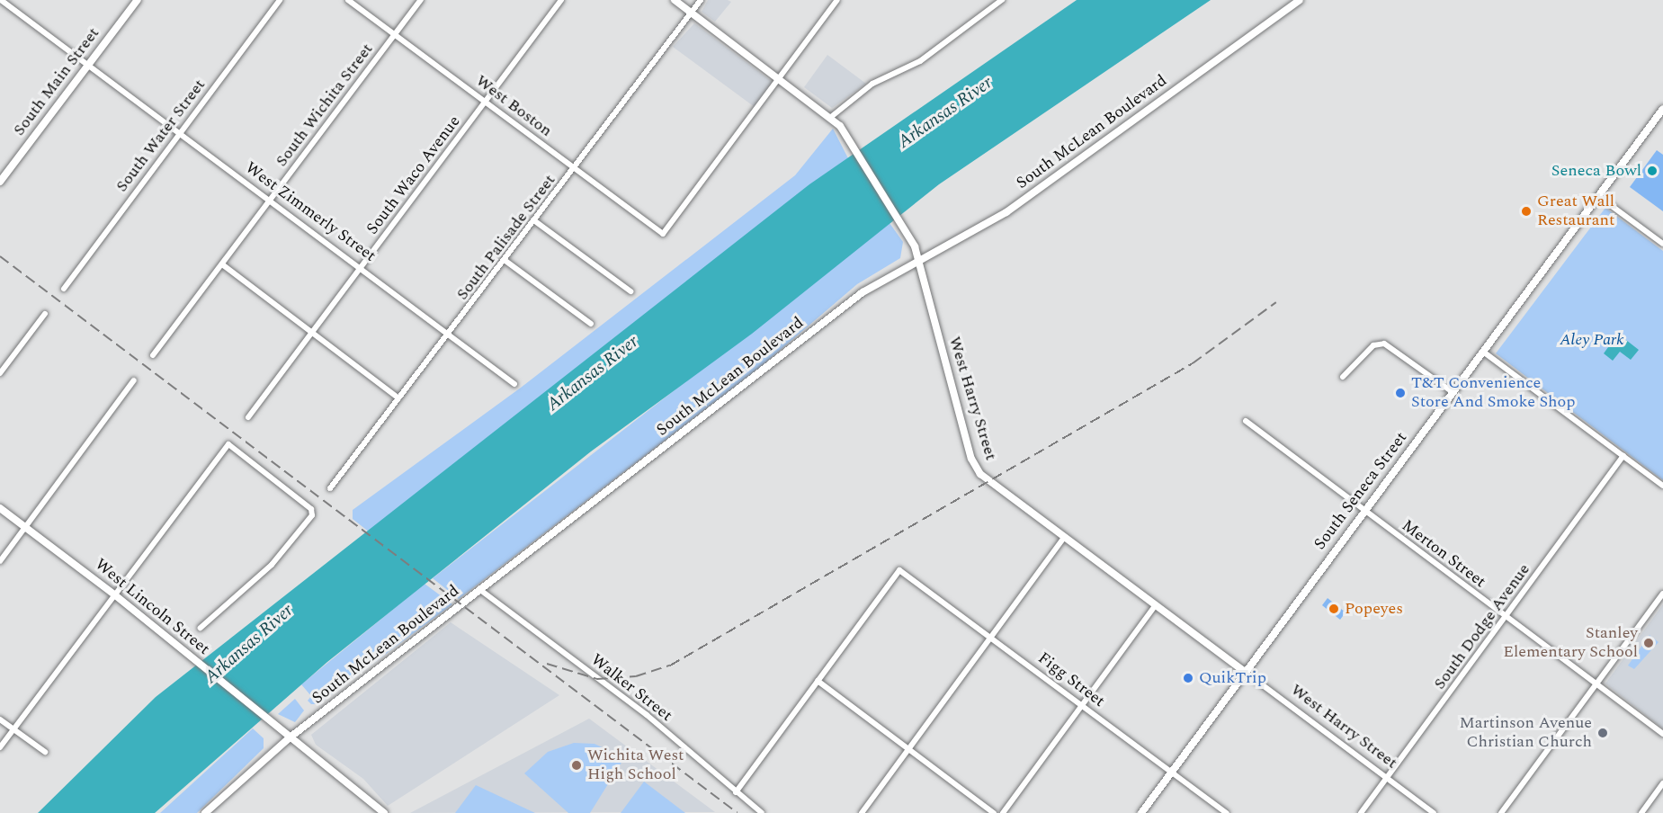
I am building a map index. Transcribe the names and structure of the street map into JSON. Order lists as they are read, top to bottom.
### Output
{
  "streets": {
    "street": [
      "South Main Street",
      "South Wichita Street",
      "West Boston",
      "South McLean Boulevard",
      "South Water Street",
      "South Waco Avenue",
      "West Zimmerly Street",
      "South Palisade Street",
      "West Harry Street",
      "South Seneca Street",
      "Merton Street",
      "West Lincoln Street",
      "South Dodge Avenue",
      "Figg Street",
      "Walker Street"
    ]
  },
  "crossings": [
    ["South Main Street", "West Zimmerly Street"],
    ["South Wichita Street", "West Boston"],
    ["South Wichita Street", "West Zimmerly Street"],
    ["West Boston", "South Waco Avenue"],
    ["West Boston", "South Palisade Street"],
    ["West Boston", "West Harry Street"],
    ["South McLean Boulevard", "West Harry Street"],
    ["South McLean Boulevard", "West Lincoln Street"],
    ["South McLean Boulevard", "Walker Street"],
    ["South Water Street", "West Zimmerly Street"],
    ["South Waco Avenue", "West Zimmerly Street"],
    ["West Zimmerly Street", "South Palisade Street"],
    ["South Palisade Street", "West Harry Street"],
    ["West Harry Street", "South Seneca Street"],
    ["West Harry Street", "South Dodge Avenue"],
    ["South Seneca Street", "Merton Street"],
    ["South Seneca Street", "Figg Street"],
    ["Merton Street", "South Dodge Avenue"]
  ],
  "water": ["Arkansas River"],
  "parks": ["Aley Park"],
  "places": [
    "Seneca Bowl",
    "Great Wall Restaurant",
    "T&T Convenience Store And Smoke Shop",
    "Popeyes",
    "Stanley Elementary School",
    "QuikTrip",
    "Martinson Avenue Christian Church",
    "Wichita West High School"
  ]
}
